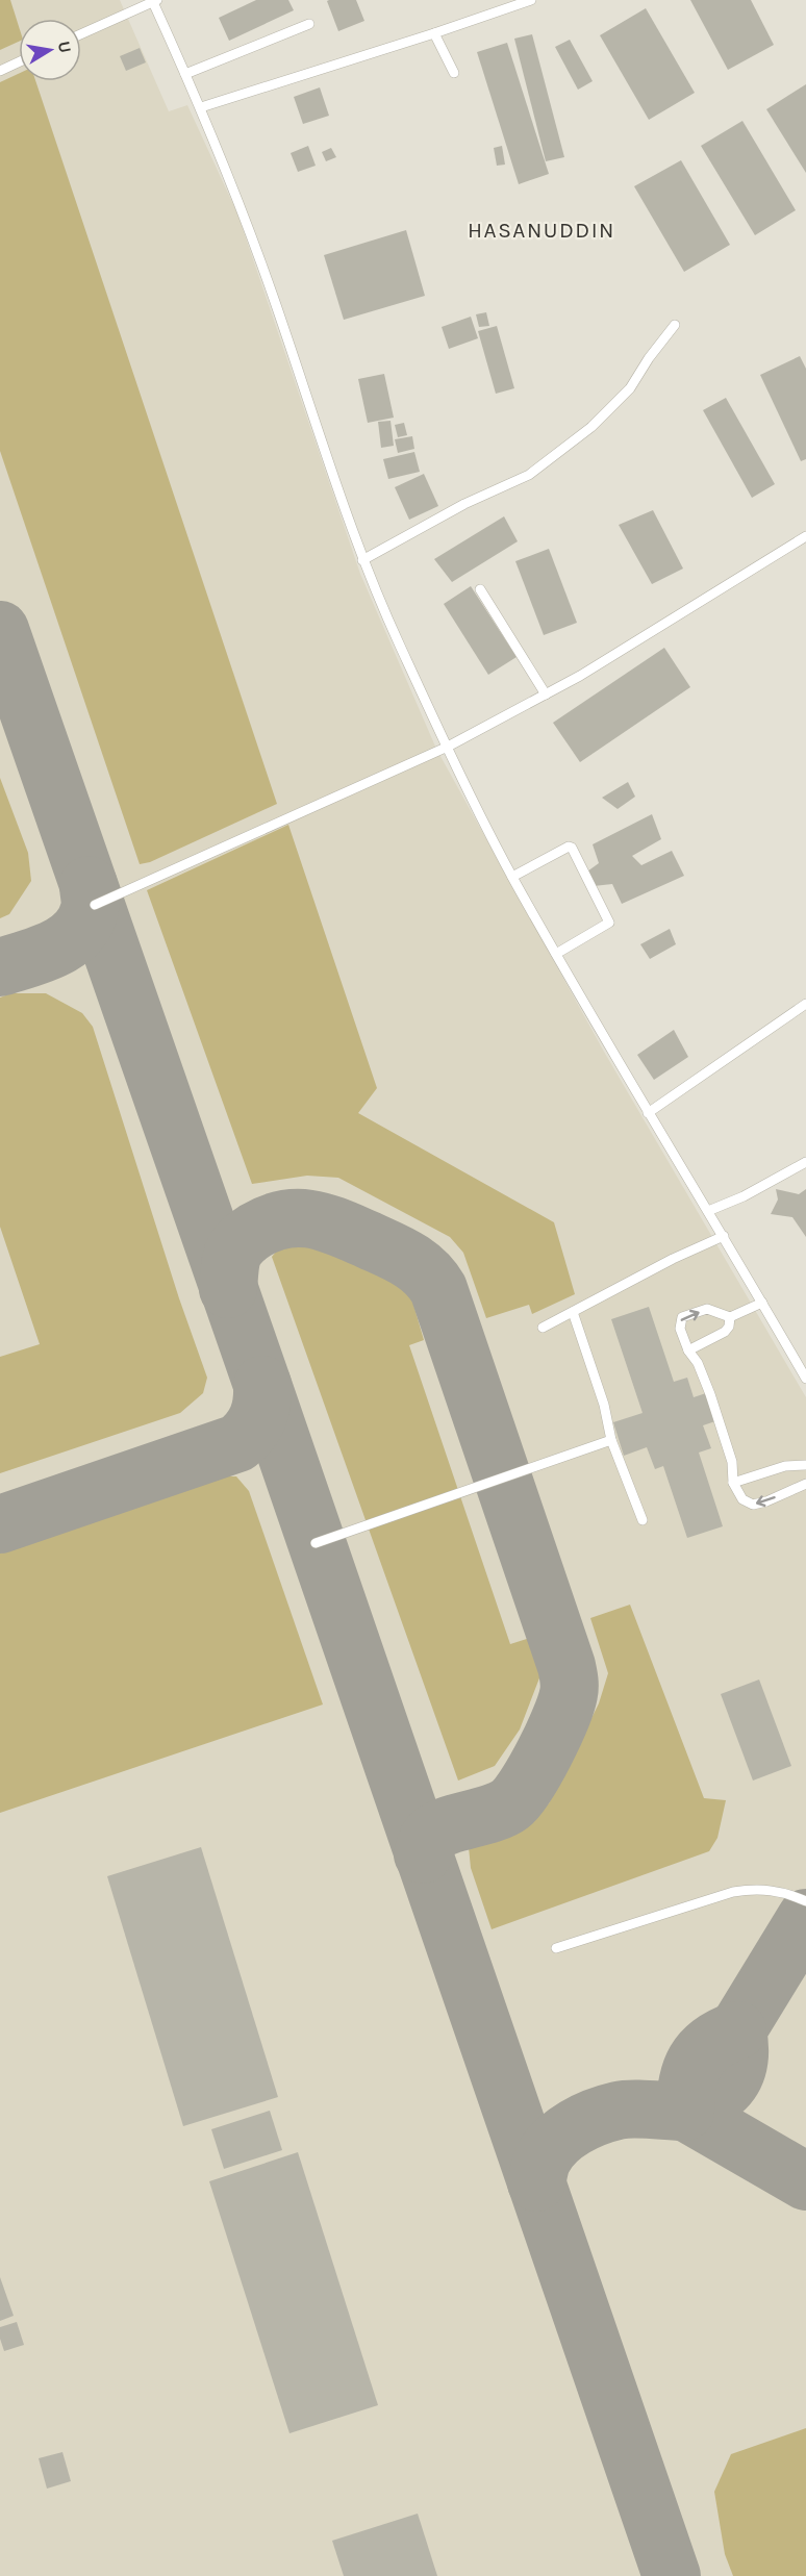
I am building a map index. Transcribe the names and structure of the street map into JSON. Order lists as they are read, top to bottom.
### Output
{
  "districts": ["HASANUDDIN"],
  "north": "right"
}
